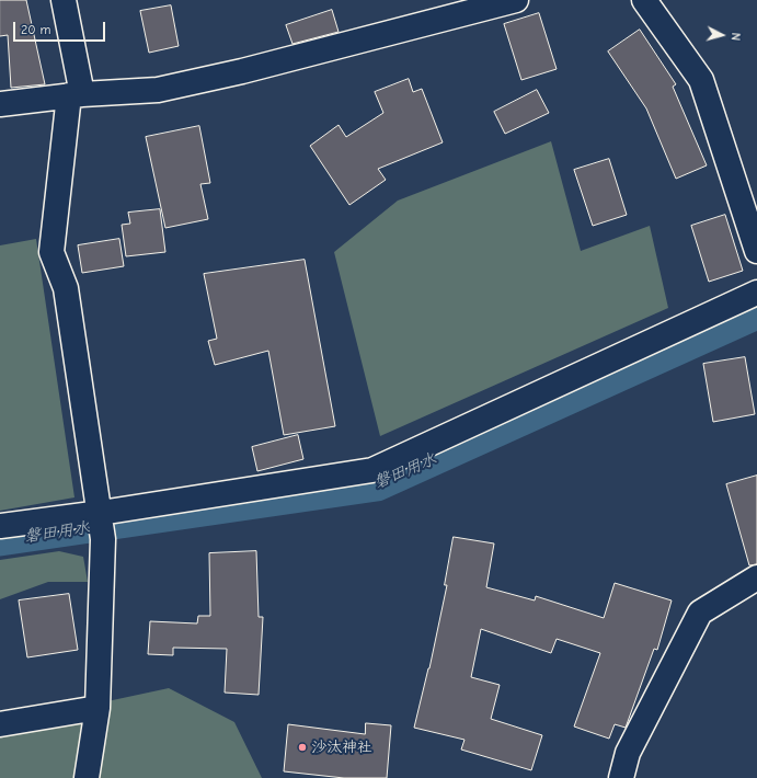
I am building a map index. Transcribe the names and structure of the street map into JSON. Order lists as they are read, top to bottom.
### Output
{
  "water": ["磐田用水"],
  "places": ["沙汰神社"],
  "scale_bar": "20 m",
  "north": "right"
}
